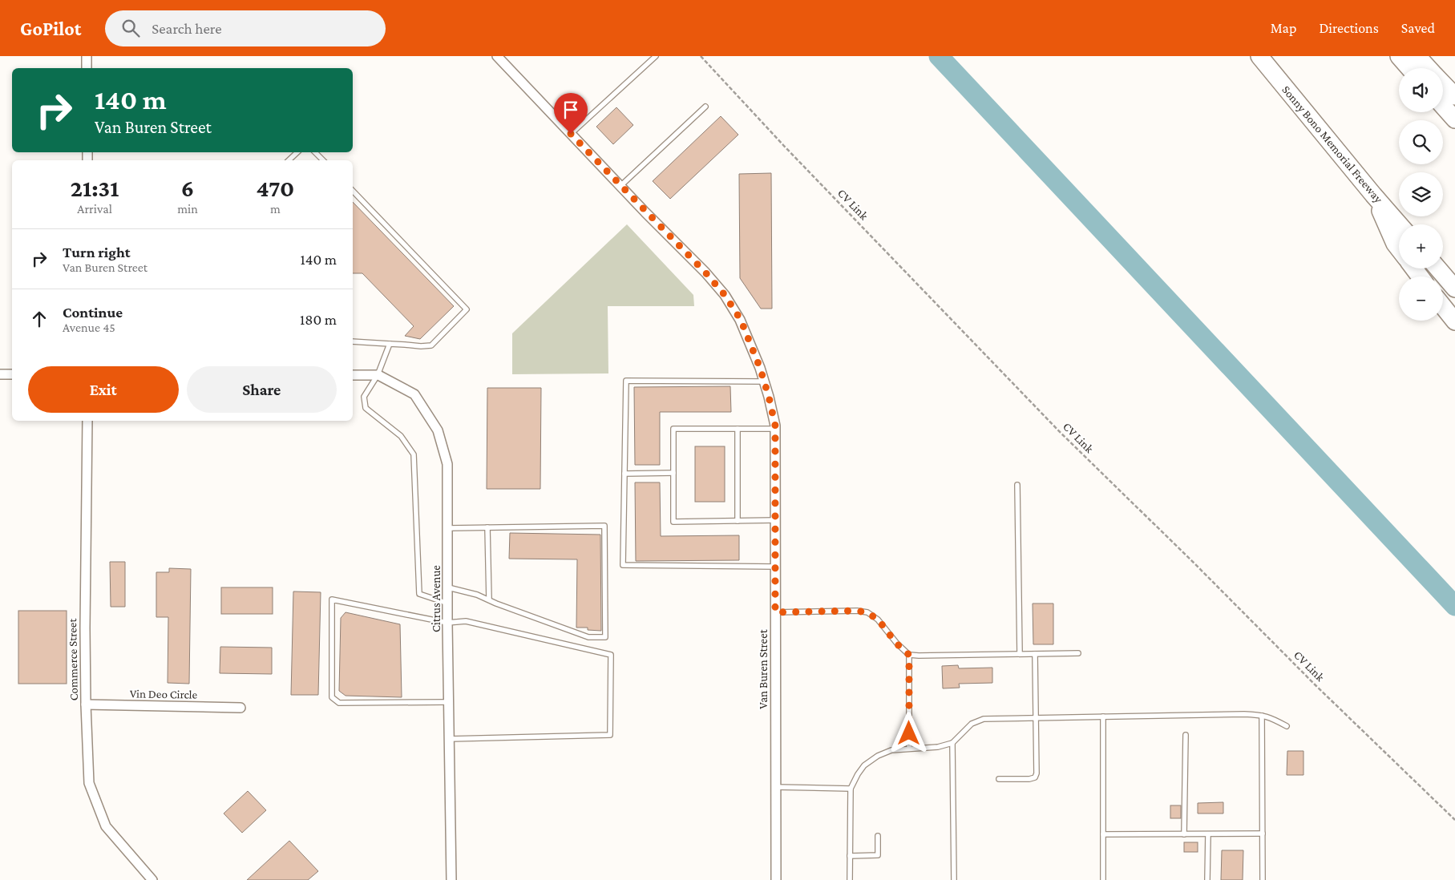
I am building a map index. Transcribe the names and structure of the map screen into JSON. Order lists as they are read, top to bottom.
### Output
{
  "streets": {
    "highway": ["Sonny Bono Memorial Freeway"],
    "street": [
      "Citrus Avenue",
      "Commerce Street",
      "Van Buren Street",
      "Vin Deo Circle"
    ],
    "path": ["CV Link"]
  },
  "crossings": [
    ["Commerce Street", "Vin Deo Circle"]
  ],
  "page": {
    "header": "GoPilot",
    "search": "Search here",
    "nav": ["Map", "Directions", "Saved"],
    "map_buttons": ["+", "−"],
    "turn": ["140 m", "Van Buren Street"],
    "eta": [
      "21:31",
      "Arrival",
      "6",
      "min",
      "470",
      "m"
    ],
    "list": [
      {
        "name": "Turn right",
        "note": "Van Buren Street",
        "value": "140 m"
      },
      {
        "name": "Continue",
        "note": "Avenue 45",
        "value": "180 m"
      }
    ],
    "buttons": ["Exit", "Share"]
  }
}
